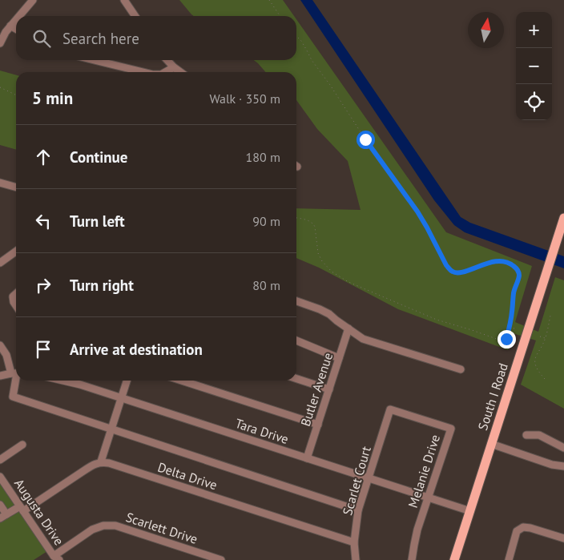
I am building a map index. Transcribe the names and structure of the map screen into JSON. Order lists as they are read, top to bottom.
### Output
{
  "streets": {
    "main road": ["South I Road"],
    "street": [
      "Butler Avenue",
      "Tara Drive",
      "Melanie Drive",
      "Delta Drive",
      "Scarlet Court",
      "Augusta Drive",
      "Scarlett Drive"
    ]
  },
  "crossings": [
    ["Butler Avenue", "Tara Drive"],
    ["South I Road", "Tara Drive"],
    ["Tara Drive", "Melanie Drive"],
    ["Tara Drive", "Scarlet Court"],
    ["Melanie Drive", "Scarlet Court"],
    ["Delta Drive", "Scarlet Court"],
    ["Augusta Drive", "Scarlett Drive"]
  ],
  "north": "top",
  "page": {
    "map_buttons": ["+", "−"],
    "search": "Search here",
    "heading": ["5 min", "Walk · 350 m"],
    "list": [
      ["Continue", "180 m"],
      ["Turn left", "90 m"],
      ["Turn right", "80 m"],
      "Arrive at destination"
    ]
  }
}
